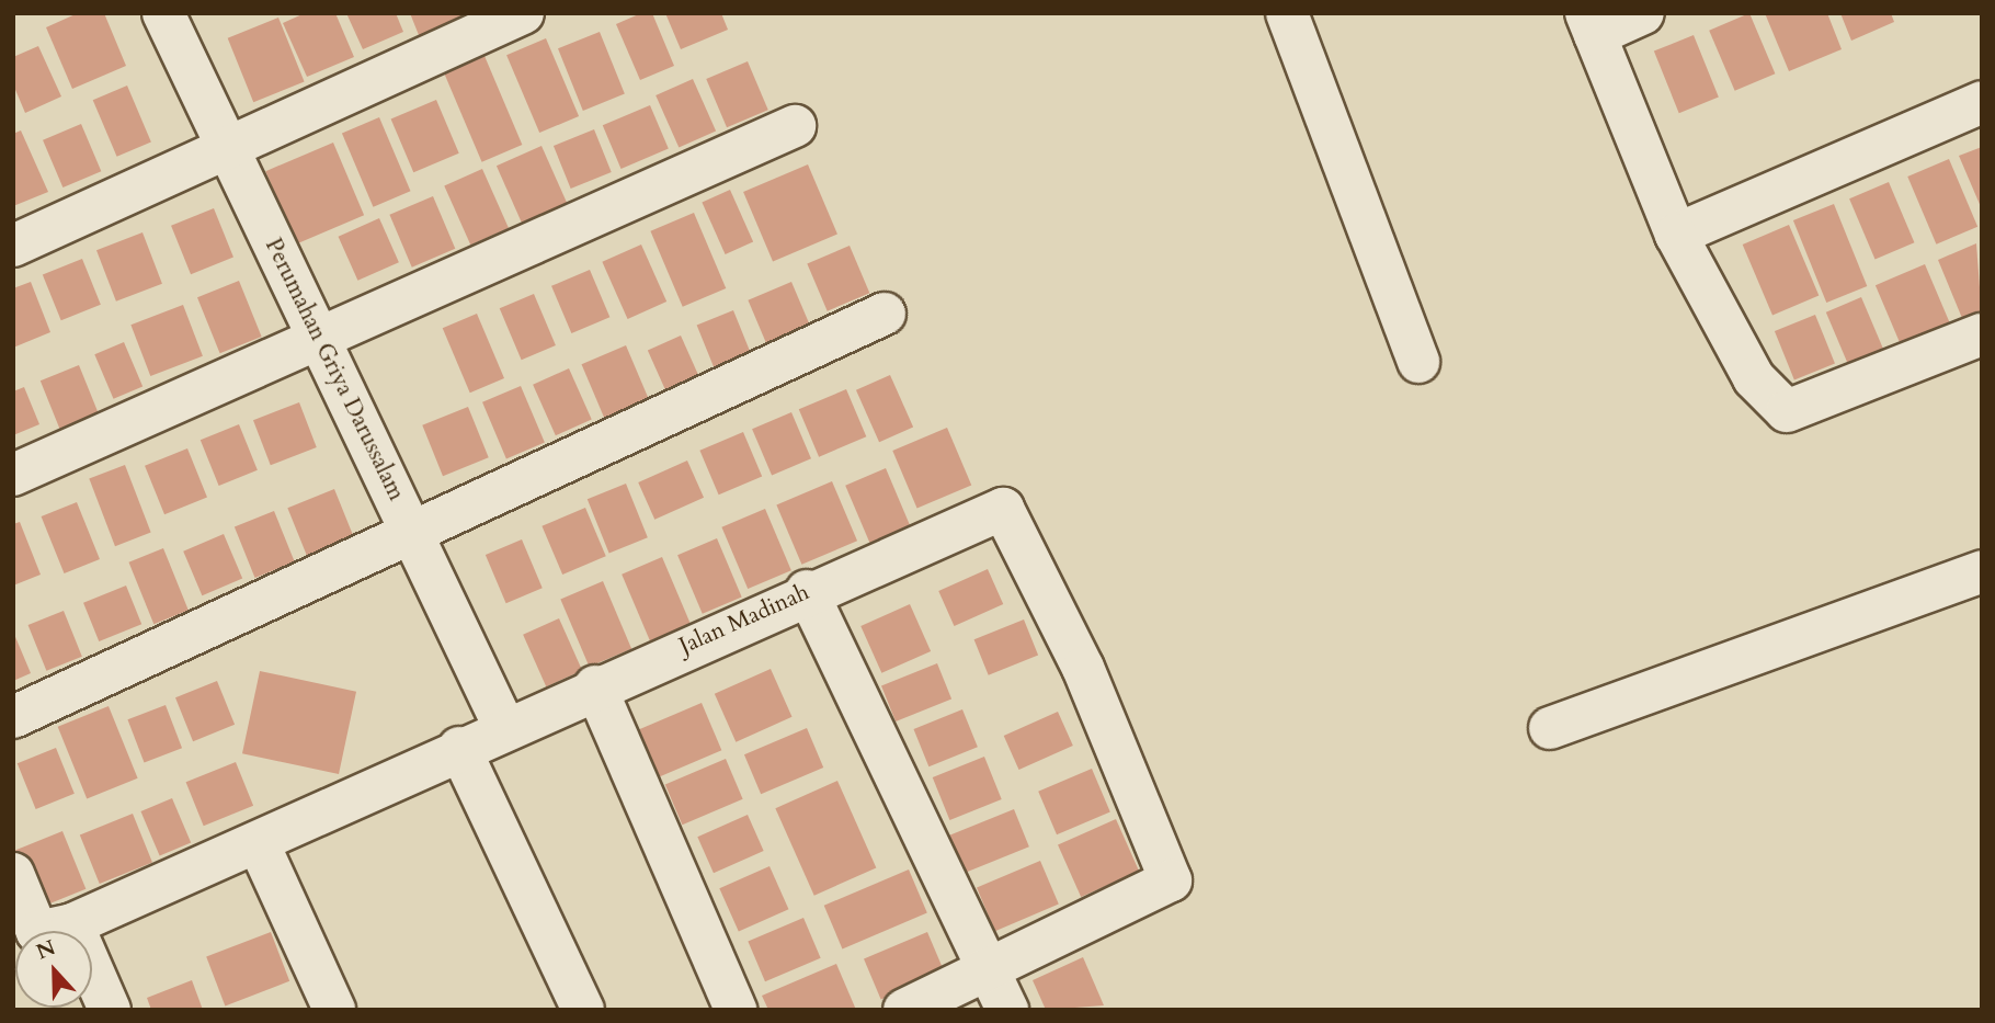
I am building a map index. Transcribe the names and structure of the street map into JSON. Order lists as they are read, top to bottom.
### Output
{
  "streets": {
    "street": ["Perumahan Griya Darussalam", "Jalan Madinah"]
  },
  "crossings": [
    ["Perumahan Griya Darussalam", "Jalan Madinah"]
  ],
  "north": "top"
}
